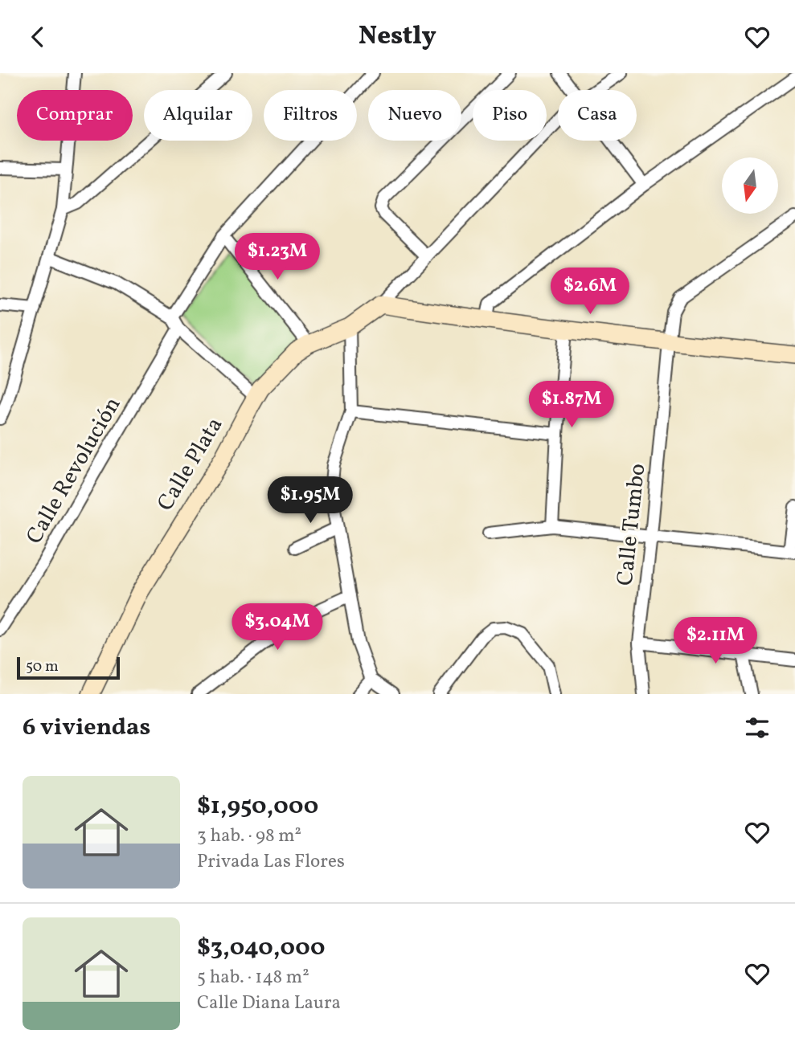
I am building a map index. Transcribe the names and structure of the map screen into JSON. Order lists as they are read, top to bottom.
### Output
{
  "streets": {
    "main road": ["Calle Plata"],
    "street": ["Calle Revolución", "Calle Tumbo"]
  },
  "scale_bar": "50 m",
  "north": "bottom",
  "page": {
    "header": "Nestly",
    "chip": [
      "Comprar",
      "Alquilar",
      "Filtros",
      "Nuevo",
      "Piso",
      "Casa"
    ],
    "price": [
      "$1.23M",
      "$2.6M",
      "$1.87M",
      "$1.95M",
      "$3.04M",
      "$2.11M"
    ],
    "scale": "50 m",
    "heading": "6 viviendas",
    "list": [
      {
        "name": "$1,950,000",
        "note": "3 hab. · 98 m² · Privada Las Flores"
      },
      {
        "name": "$3,040,000",
        "note": "5 hab. · 148 m² · Calle Diana Laura"
      }
    ]
  }
}
